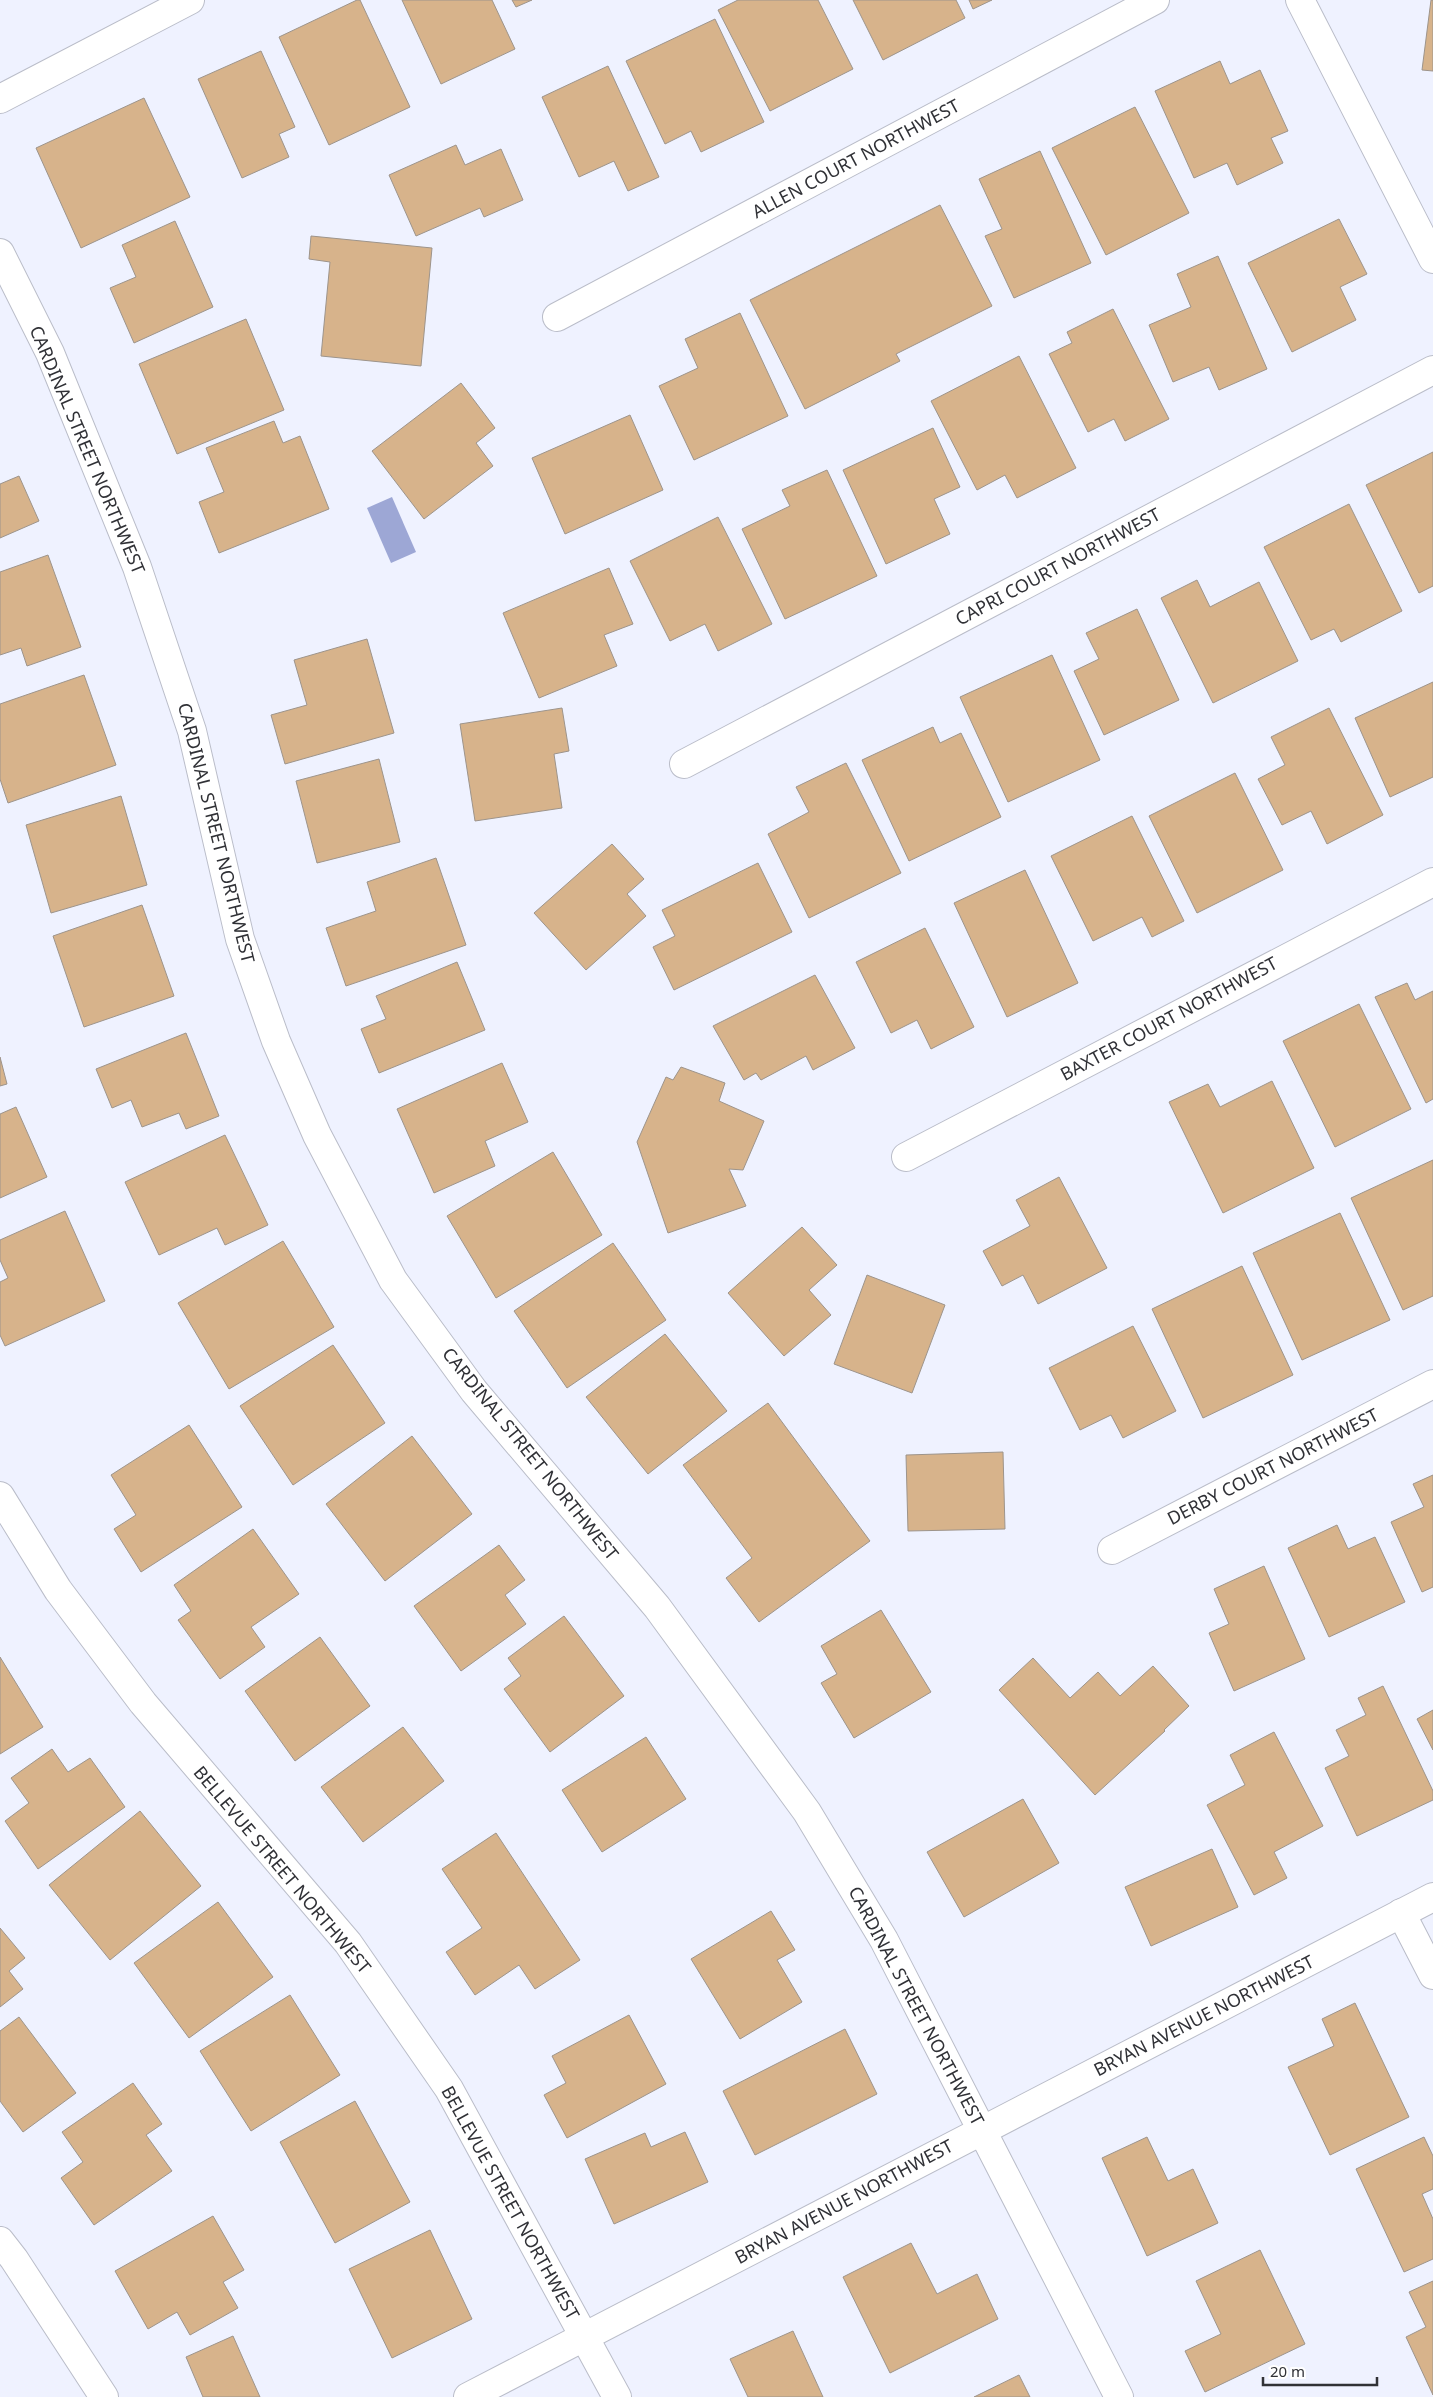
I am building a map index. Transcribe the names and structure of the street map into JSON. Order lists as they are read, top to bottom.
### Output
{
  "streets": {
    "street": [
      "ALLEN COURT NORTHWEST",
      "CARDINAL STREET NORTHWEST",
      "CAPRI COURT NORTHWEST",
      "BAXTER COURT NORTHWEST",
      "DERBY COURT NORTHWEST",
      "BELLEVUE STREET NORTHWEST",
      "BRYAN AVENUE NORTHWEST"
    ]
  },
  "crossings": [
    ["CARDINAL STREET NORTHWEST", "BRYAN AVENUE NORTHWEST"],
    ["BELLEVUE STREET NORTHWEST", "BRYAN AVENUE NORTHWEST"]
  ],
  "scale_bar": "20 m"
}
